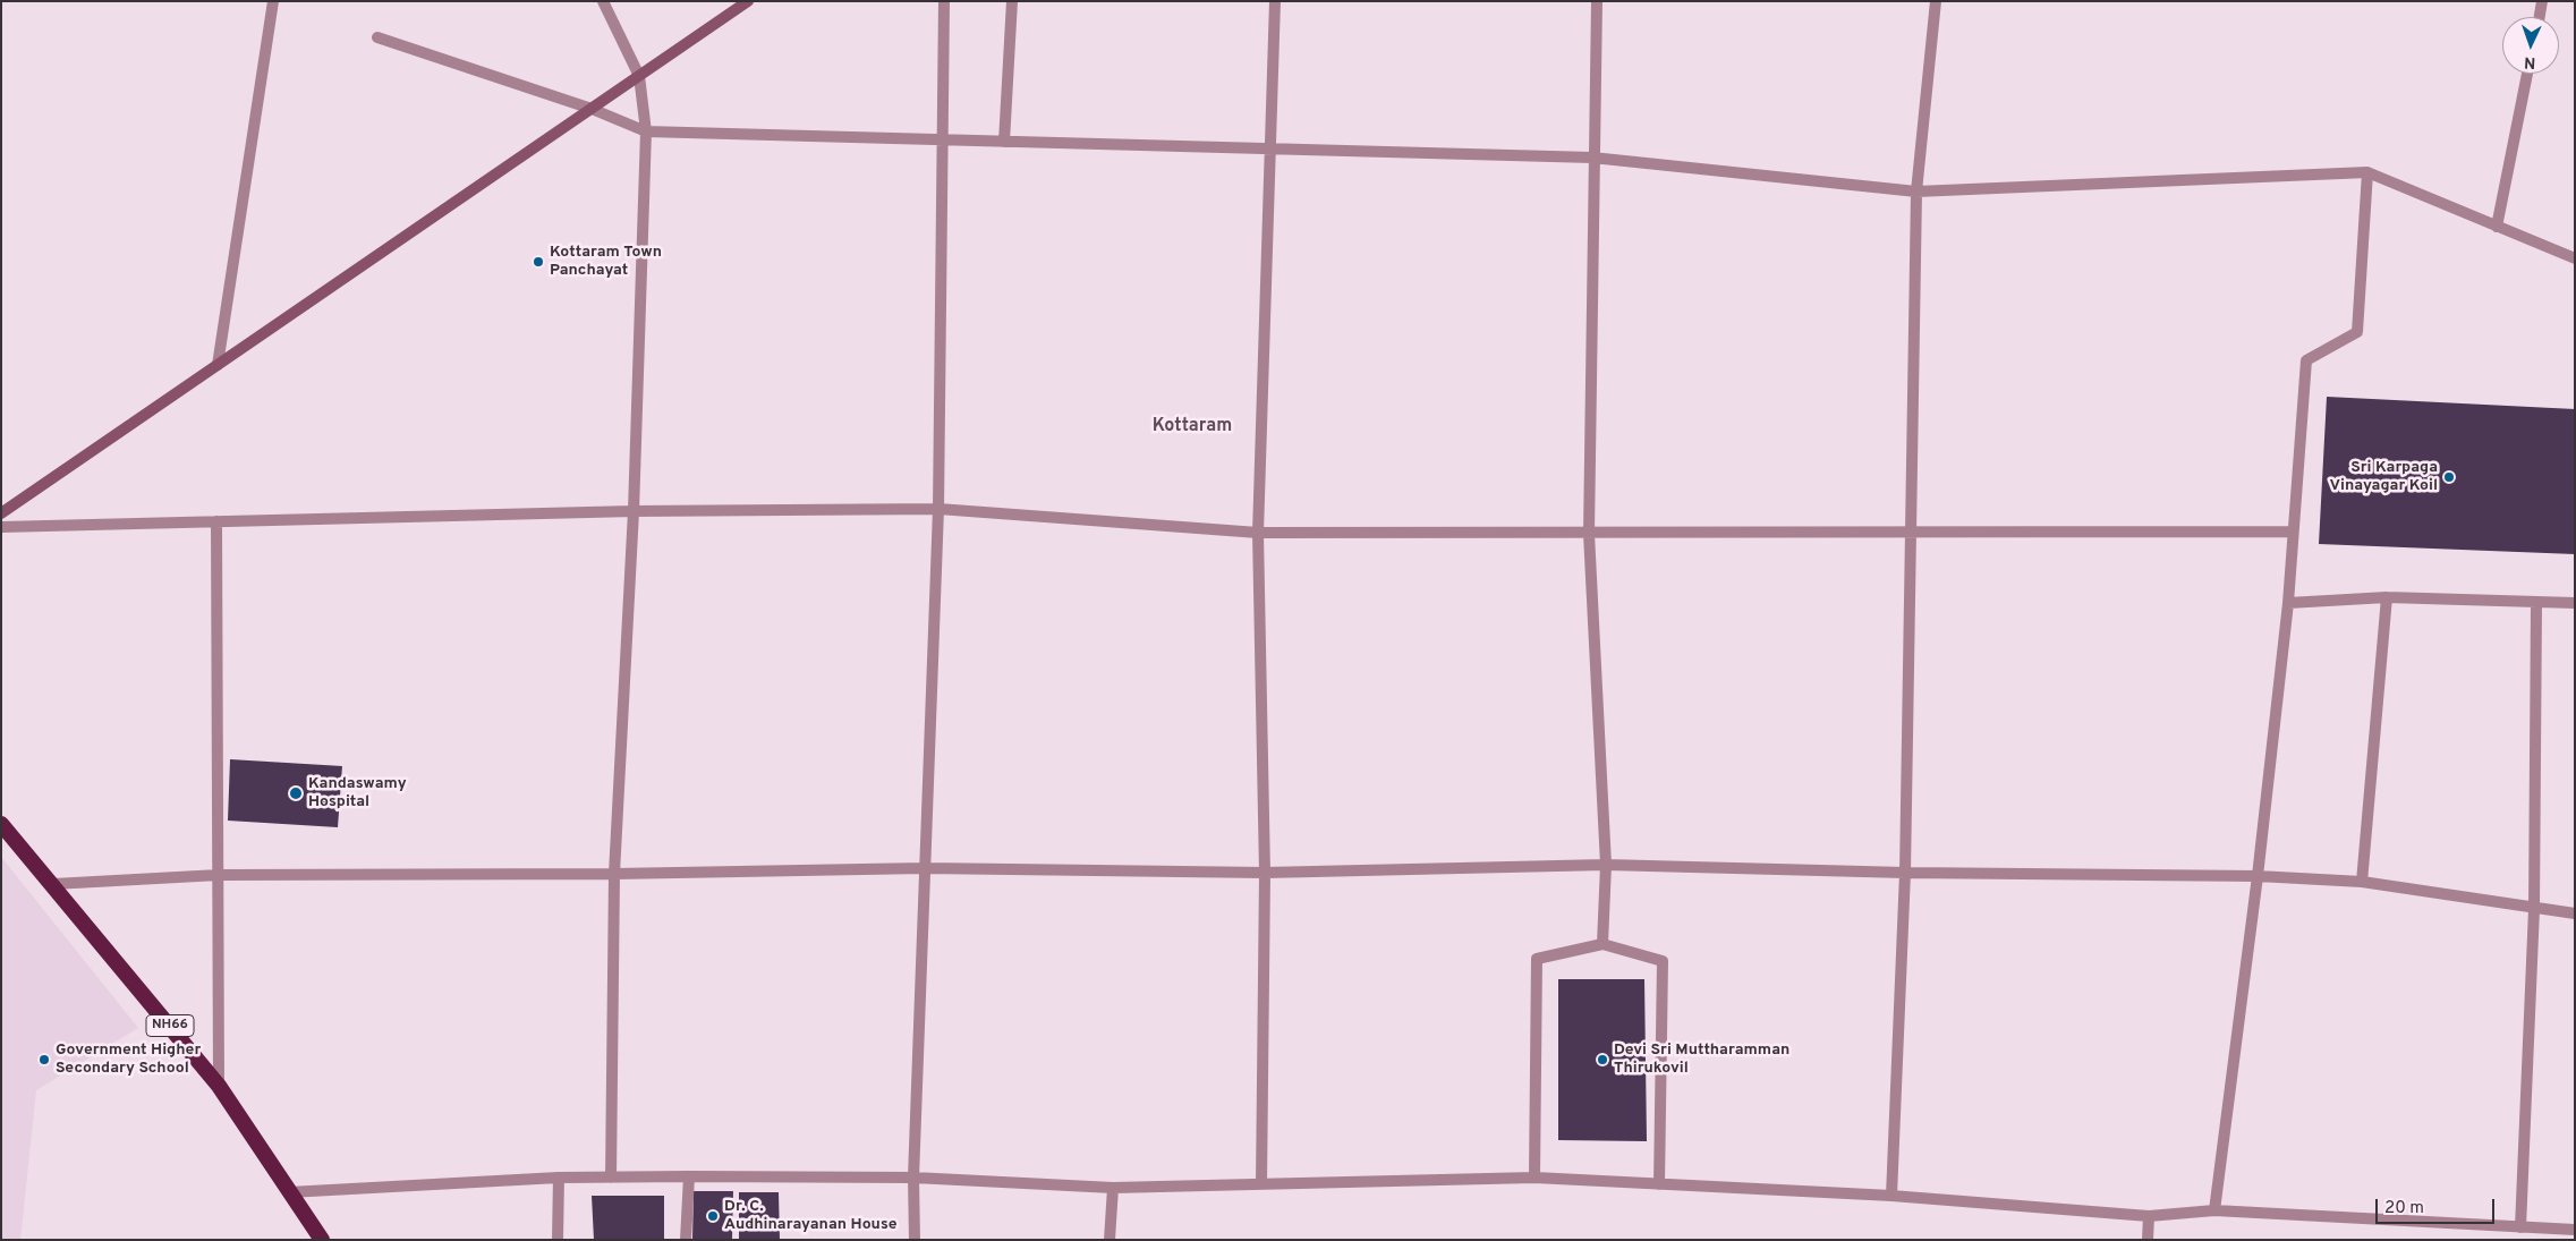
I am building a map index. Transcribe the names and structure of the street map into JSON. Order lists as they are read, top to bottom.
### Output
{
  "streets": {
    "highway": ["NH66"]
  },
  "districts": ["Kottaram"],
  "places": [
    "Kottaram Town Panchayat",
    "Sri Karpaga Vinayagar Koil",
    "Kandaswamy Hospital",
    "Government Higher Secondary School",
    "Devi Sri Muttharamman Thirukovil",
    "Dr. C. Audhinarayanan House"
  ],
  "scale_bar": "20 m",
  "north": "bottom"
}
